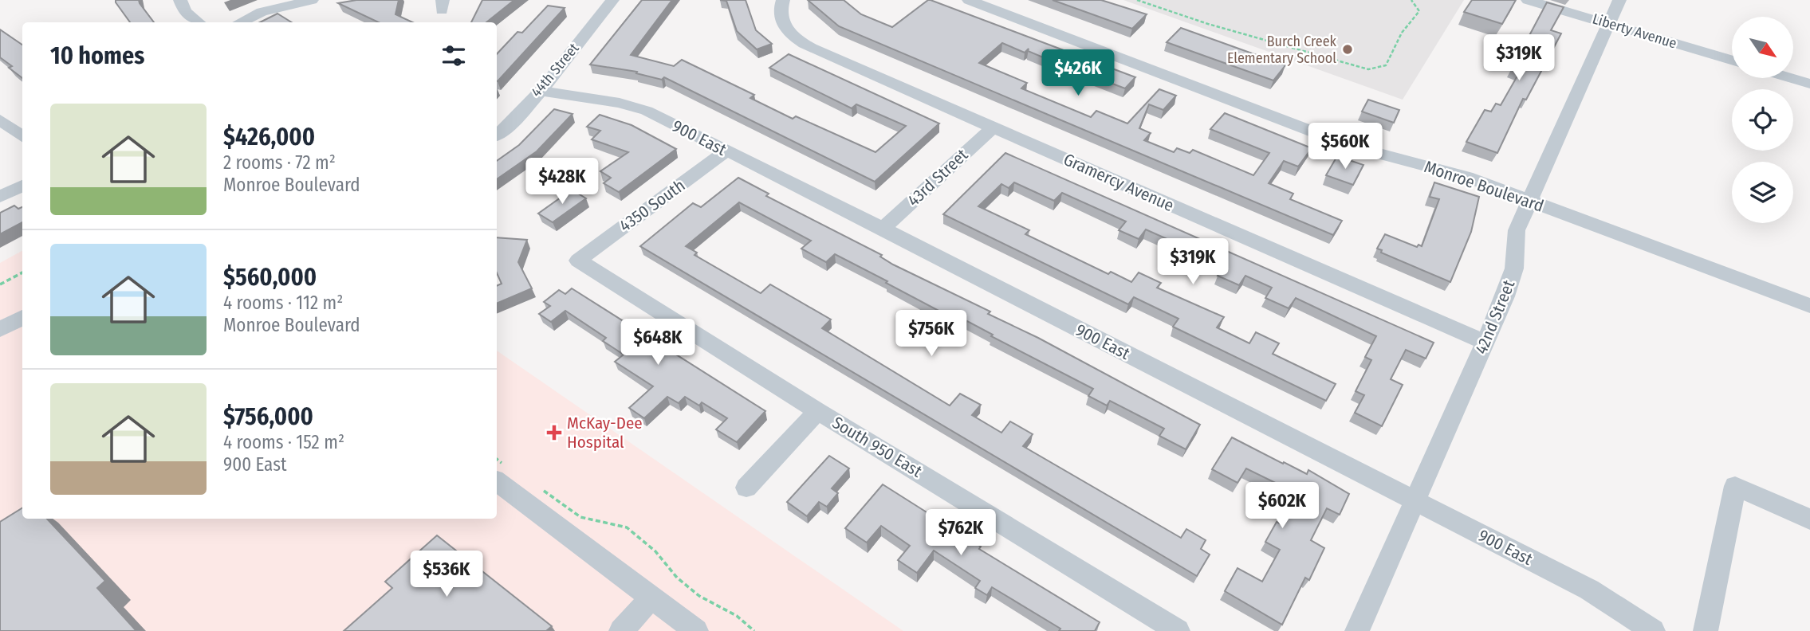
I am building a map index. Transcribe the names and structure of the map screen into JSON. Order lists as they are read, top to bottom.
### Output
{
  "streets": {
    "street": [
      "Liberty Avenue",
      "44th Street",
      "900 East",
      "43rd Street",
      "Gramercy Avenue",
      "Monroe Boulevard",
      "4350 South",
      "42nd Street",
      "South 950 East"
    ]
  },
  "crossings": [
    ["Liberty Avenue", "42nd Street"],
    ["44th Street", "900 East"],
    ["900 East", "43rd Street"],
    ["900 East", "4350 South"],
    ["900 East", "42nd Street"],
    ["43rd Street", "Gramercy Avenue"],
    ["Gramercy Avenue", "42nd Street"],
    ["Monroe Boulevard", "42nd Street"],
    ["4350 South", "South 950 East"]
  ],
  "places": {
    "other": ["Burch Creek Elementary School"],
    "health": ["McKay-Dee Hospital"]
  },
  "north": "bottom right",
  "page": {
    "heading": "10 homes",
    "price": [
      "$319K",
      "$426K",
      "$560K",
      "$428K",
      "$319K",
      "$756K",
      "$648K",
      "$602K",
      "$762K",
      "$536K"
    ],
    "list": [
      {
        "name": "$426,000",
        "note": "2 rooms · 72 m² · Monroe Boulevard"
      },
      {
        "name": "$560,000",
        "note": "4 rooms · 112 m² · Monroe Boulevard"
      },
      {
        "name": "$756,000",
        "note": "4 rooms · 152 m² · 900 East"
      }
    ]
  }
}
